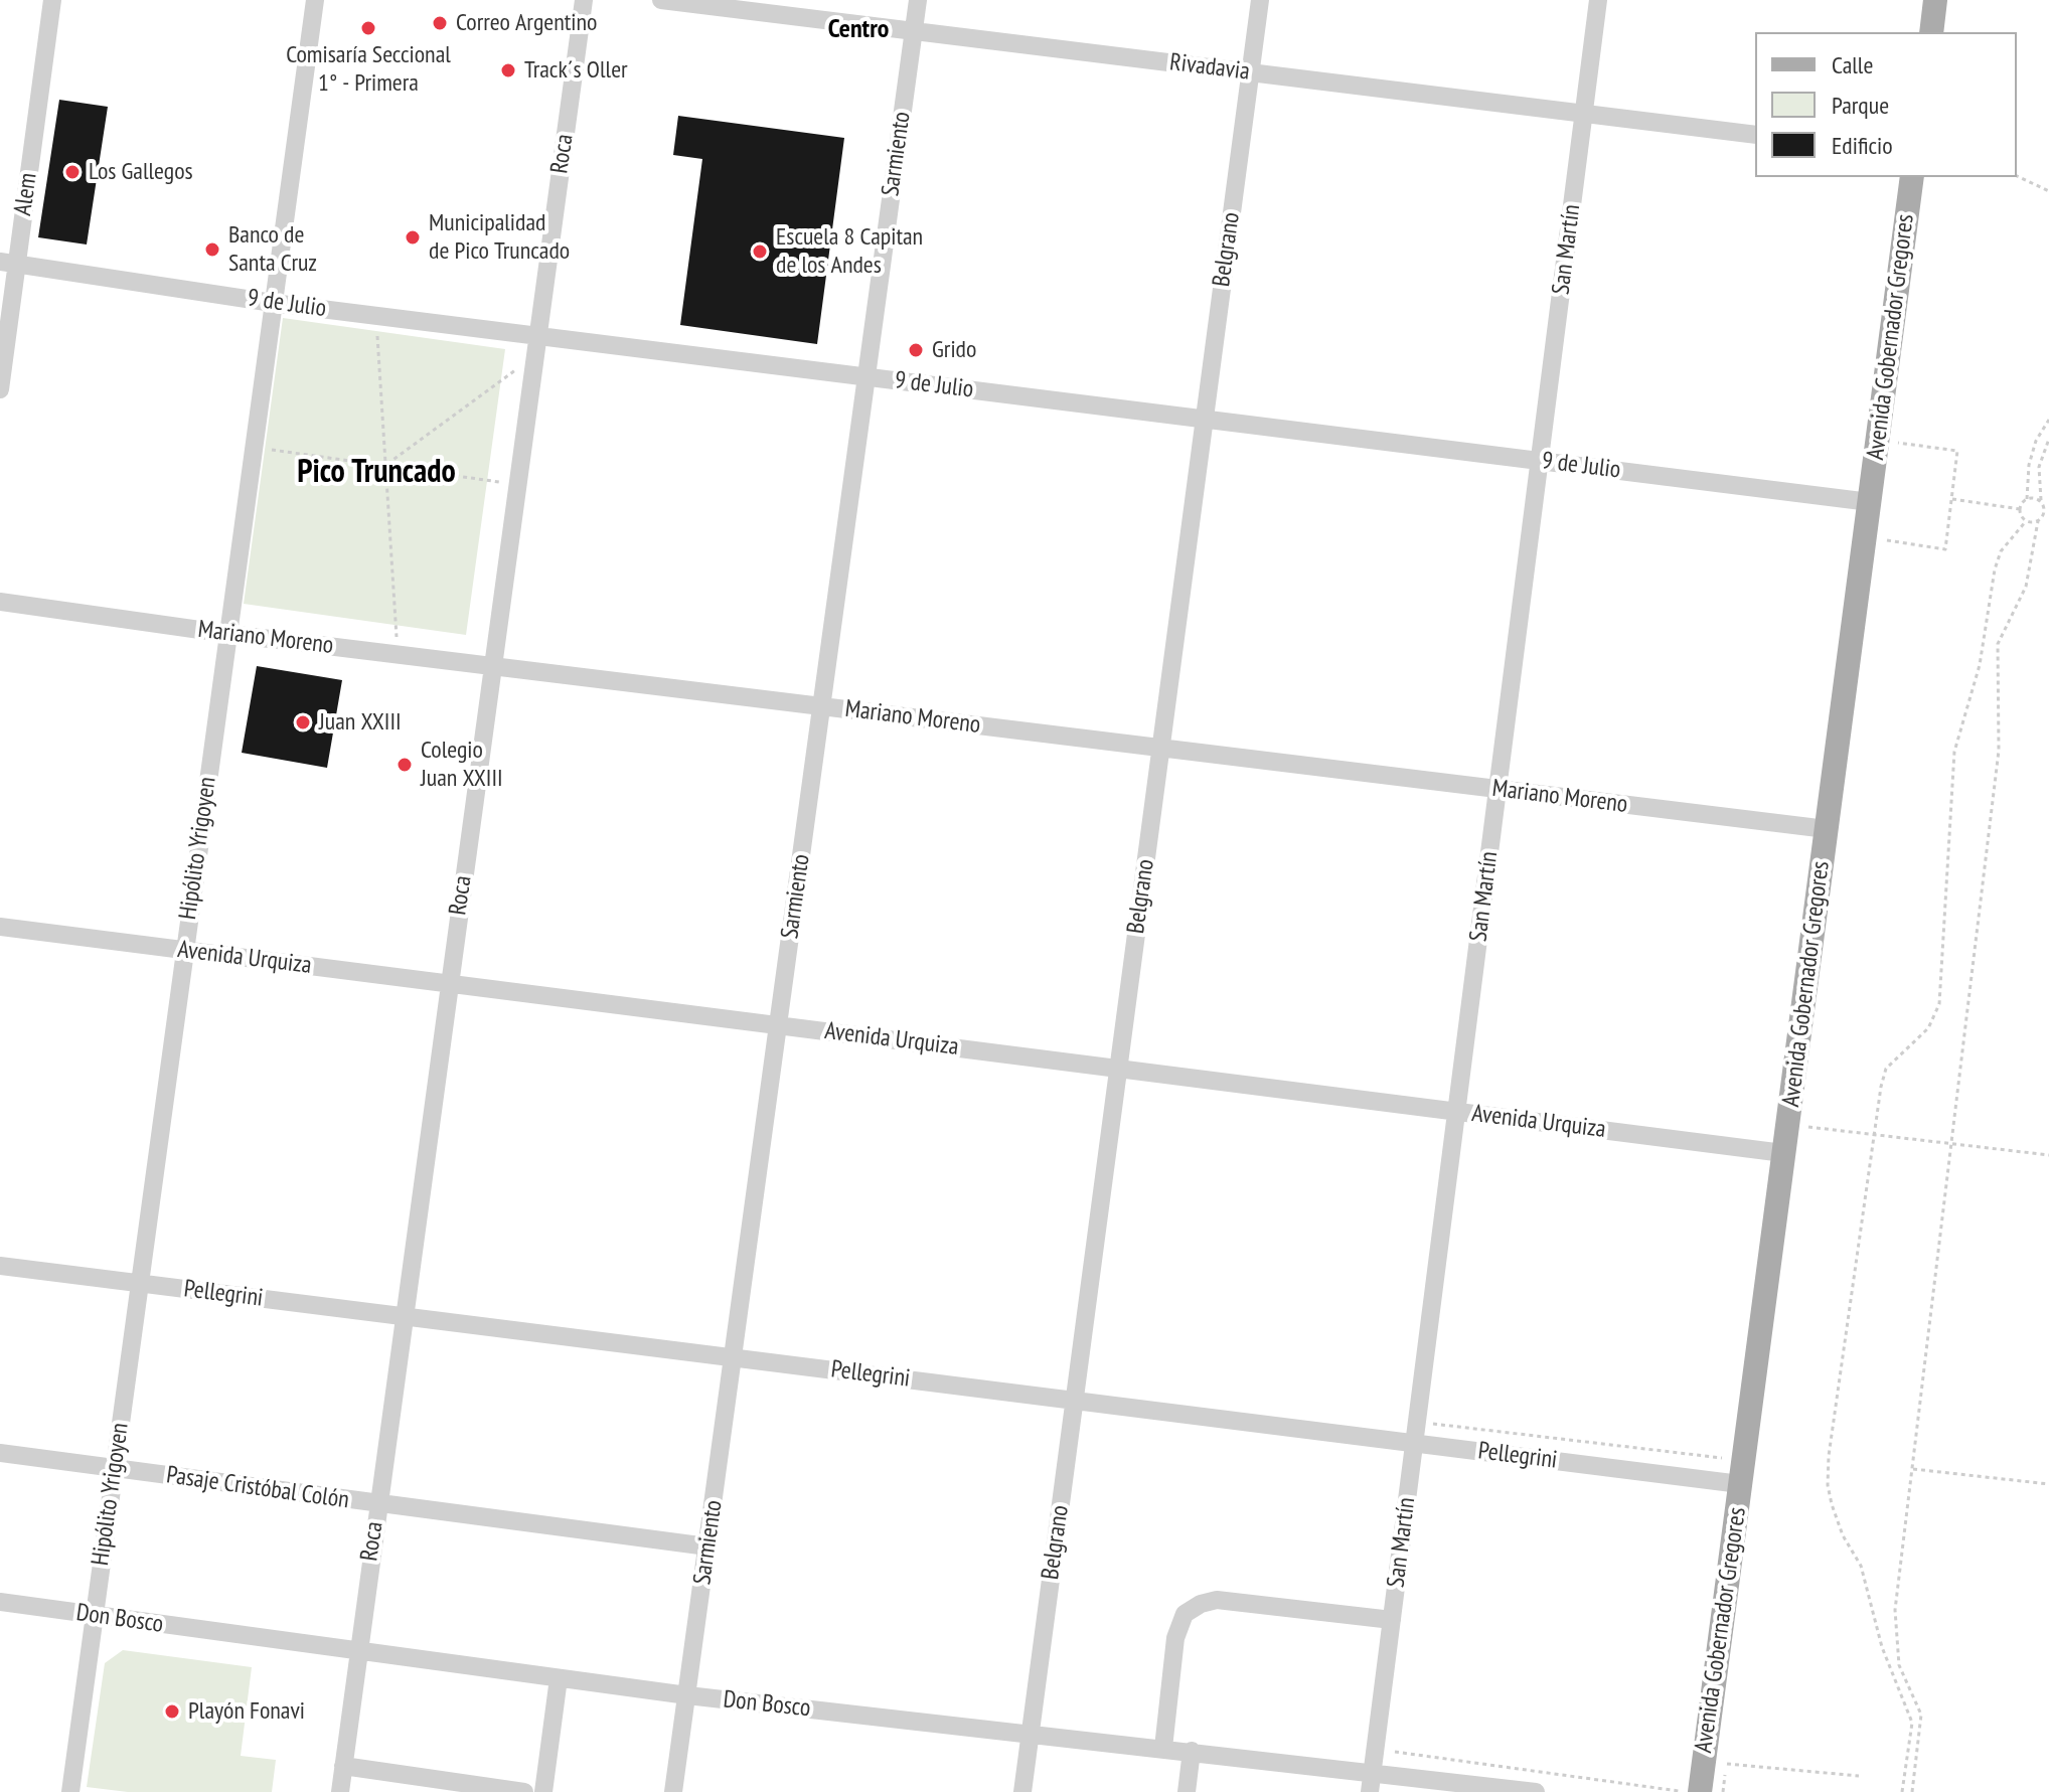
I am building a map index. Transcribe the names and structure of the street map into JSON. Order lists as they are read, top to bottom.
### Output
{
  "streets": {
    "main road": ["Avenida Gobernador Gregores"],
    "street": [
      "Rivadavia",
      "Roca",
      "Sarmiento",
      "Alem",
      "Belgrano",
      "San Martín",
      "9 de Julio",
      "Mariano Moreno",
      "Hipólito Yrigoyen",
      "Avenida Urquiza",
      "Pellegrini",
      "Pasaje Cristóbal Colón",
      "Don Bosco"
    ]
  },
  "crossings": [
    ["Rivadavia", "Sarmiento"],
    ["Rivadavia", "Belgrano"],
    ["Rivadavia", "San Martín"],
    ["Roca", "9 de Julio"],
    ["Roca", "Mariano Moreno"],
    ["Roca", "Avenida Urquiza"],
    ["Roca", "Pellegrini"],
    ["Roca", "Pasaje Cristóbal Colón"],
    ["Roca", "Don Bosco"],
    ["Sarmiento", "9 de Julio"],
    ["Sarmiento", "Mariano Moreno"],
    ["Sarmiento", "Avenida Urquiza"],
    ["Sarmiento", "Pellegrini"],
    ["Sarmiento", "Pasaje Cristóbal Colón"],
    ["Sarmiento", "Don Bosco"],
    ["Alem", "9 de Julio"],
    ["Belgrano", "9 de Julio"],
    ["Belgrano", "Mariano Moreno"],
    ["Belgrano", "Avenida Urquiza"],
    ["Belgrano", "Pellegrini"],
    ["Belgrano", "Don Bosco"],
    ["San Martín", "9 de Julio"],
    ["San Martín", "Mariano Moreno"],
    ["San Martín", "Avenida Urquiza"],
    ["San Martín", "Pellegrini"],
    ["San Martín", "Don Bosco"],
    ["9 de Julio", "Avenida Gobernador Gregores"],
    ["9 de Julio", "Hipólito Yrigoyen"],
    ["Avenida Gobernador Gregores", "Mariano Moreno"],
    ["Avenida Gobernador Gregores", "Avenida Urquiza"],
    ["Avenida Gobernador Gregores", "Pellegrini"],
    ["Mariano Moreno", "Hipólito Yrigoyen"],
    ["Hipólito Yrigoyen", "Avenida Urquiza"],
    ["Hipólito Yrigoyen", "Pellegrini"],
    ["Hipólito Yrigoyen", "Pasaje Cristóbal Colón"],
    ["Hipólito Yrigoyen", "Don Bosco"]
  ],
  "districts": ["Centro", "Pico Truncado"],
  "places": [
    "Correo Argentino",
    "Comisaría Seccional 1° - Primera",
    "Track´s Oller",
    "Los Gallegos",
    "Municipalidad de Pico Truncado",
    "Banco de Santa Cruz",
    "Escuela 8 Capitan de los Andes",
    "Grido",
    "Juan XXIII",
    "Colegio Juan XXIII",
    "Playón Fonavi"
  ],
  "legend": ["Calle", "Parque", "Edificio"]
}
